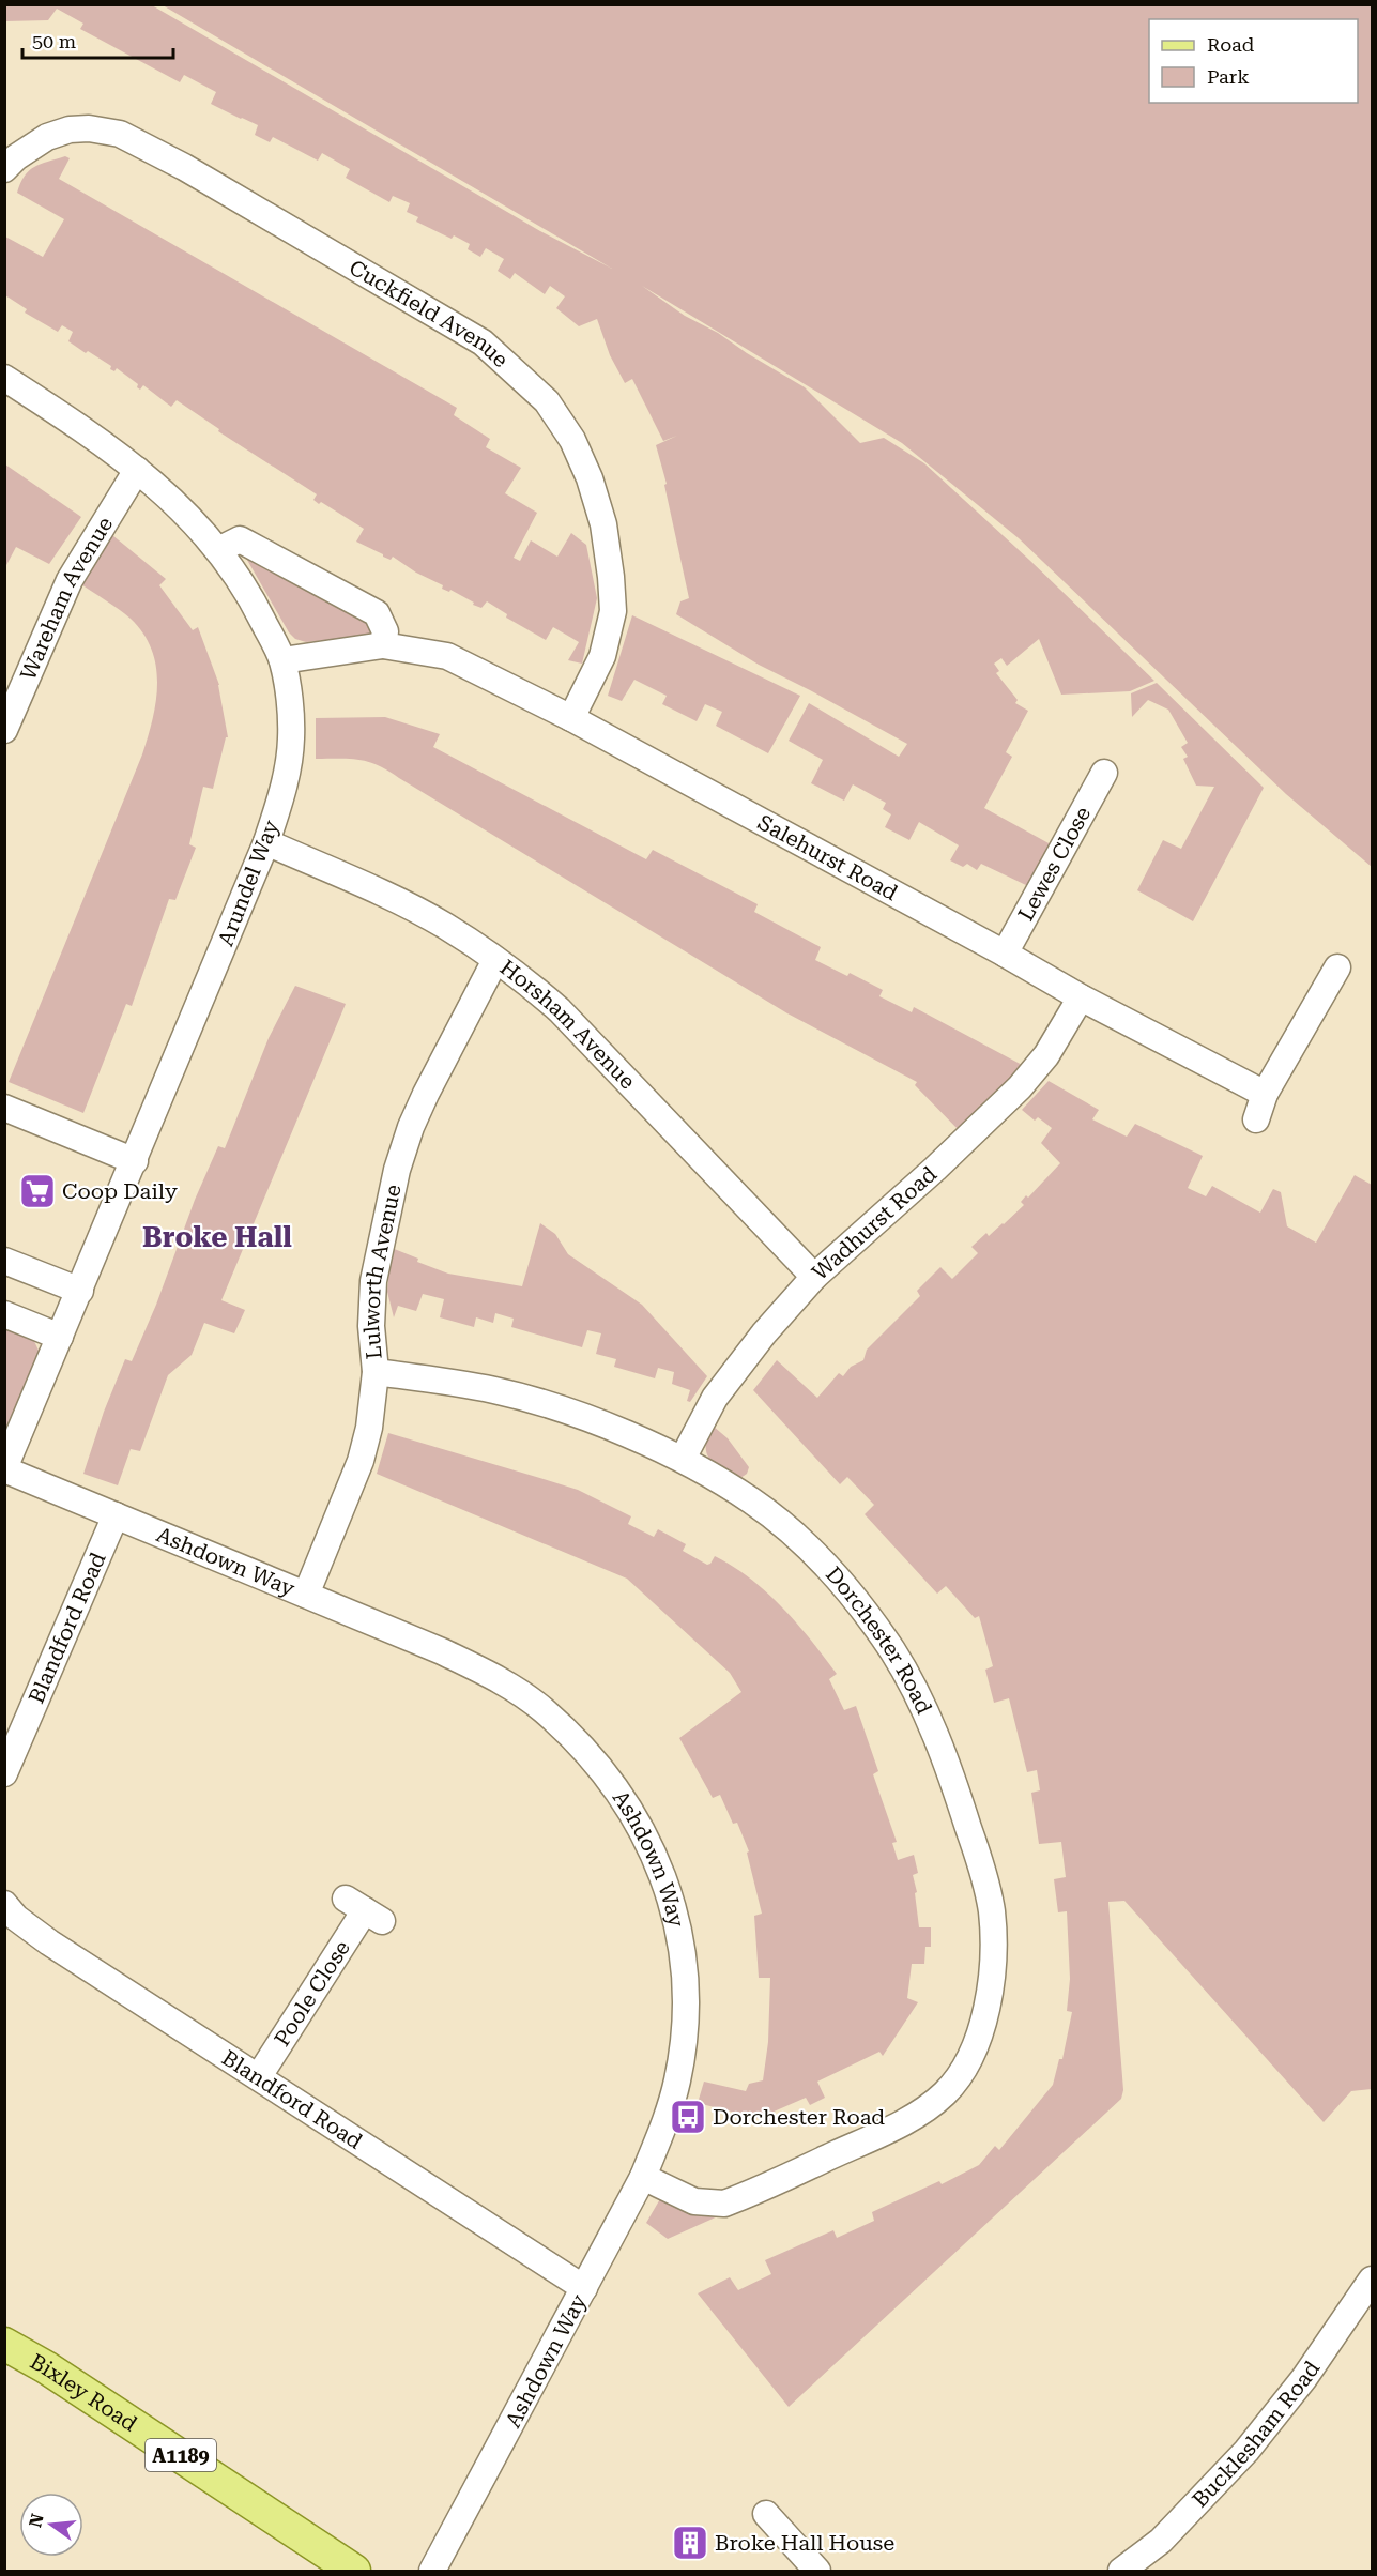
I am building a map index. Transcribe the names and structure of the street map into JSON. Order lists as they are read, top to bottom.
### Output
{
  "streets": {
    "main road": ["Bixley Road", "A1189"],
    "street": [
      "Cuckfield Avenue",
      "Wareham Avenue",
      "Salehurst Road",
      "Lewes Close",
      "Arundel Way",
      "Horsham Avenue",
      "Wadhurst Road",
      "Lulworth Avenue",
      "Ashdown Way",
      "Blandford Road",
      "Dorchester Road",
      "Poole Close",
      "Bucklesham Road"
    ]
  },
  "crossings": [
    ["Cuckfield Avenue", "Salehurst Road"],
    ["Wareham Avenue", "Arundel Way"],
    ["Salehurst Road", "Lewes Close"],
    ["Salehurst Road", "Arundel Way"],
    ["Salehurst Road", "Wadhurst Road"],
    ["Arundel Way", "Horsham Avenue"],
    ["Arundel Way", "Ashdown Way"],
    ["Horsham Avenue", "Wadhurst Road"],
    ["Horsham Avenue", "Lulworth Avenue"],
    ["Wadhurst Road", "Dorchester Road"],
    ["Lulworth Avenue", "Ashdown Way"],
    ["Lulworth Avenue", "Dorchester Road"],
    ["Ashdown Way", "Blandford Road"],
    ["Ashdown Way", "Dorchester Road"],
    ["Blandford Road", "Poole Close"]
  ],
  "districts": ["Broke Hall"],
  "places": {
    "supermarket": ["Coop Daily"],
    "bus stop": ["Dorchester Road"],
    "building": ["Broke Hall House"]
  },
  "legend": ["Road", "Park"],
  "scale_bar": "50 m",
  "north": "left"
}
